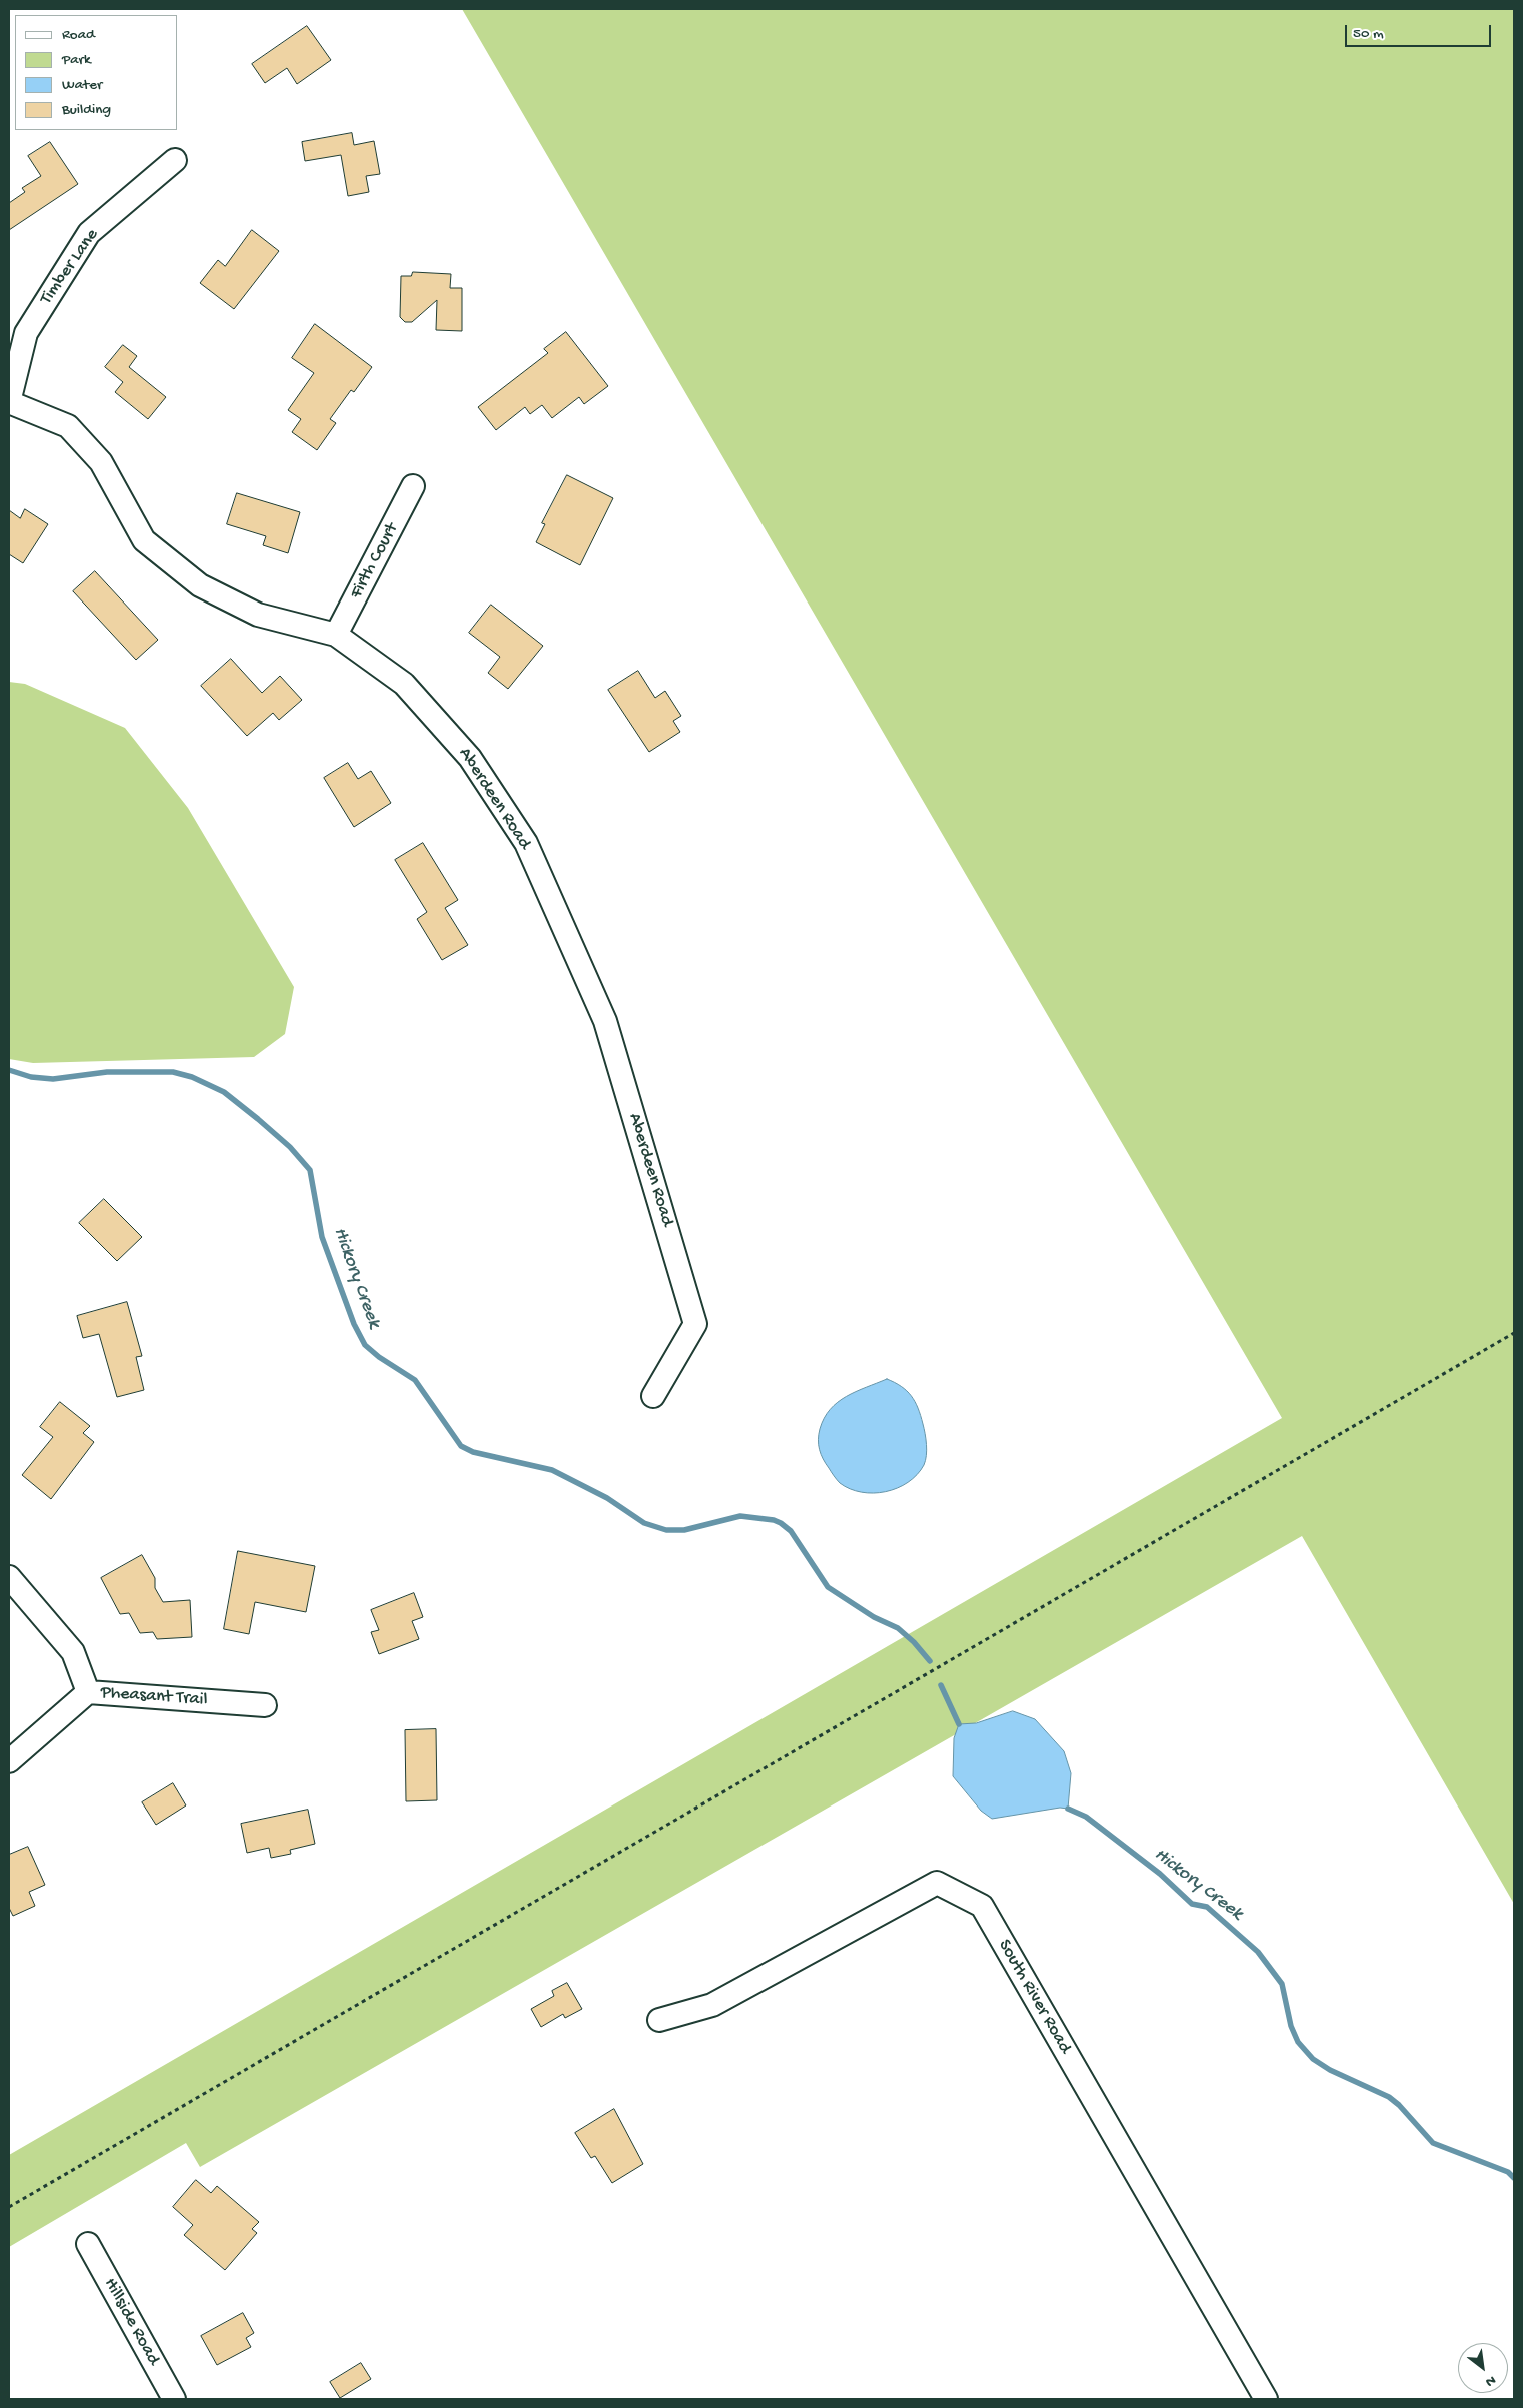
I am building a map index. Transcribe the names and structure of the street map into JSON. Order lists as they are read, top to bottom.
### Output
{
  "streets": {
    "street": [
      "Timber Lane",
      "Firth Court",
      "Aberdeen Road",
      "Pheasant Trail",
      "South River Road",
      "Hillside Road"
    ]
  },
  "crossings": [
    ["Timber Lane", "Aberdeen Road"],
    ["Firth Court", "Aberdeen Road"]
  ],
  "water": ["Hickory Creek"],
  "legend": [
    "Road",
    "Park",
    "Water",
    "Building"
  ],
  "scale_bar": "50 m",
  "north": "bottom right"
}
